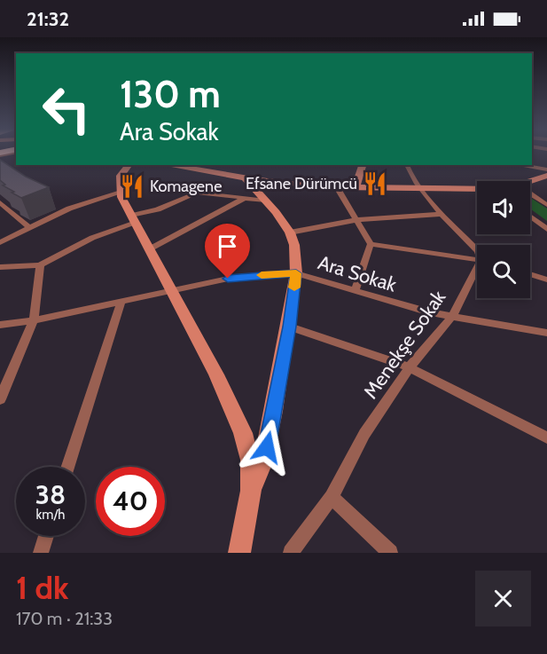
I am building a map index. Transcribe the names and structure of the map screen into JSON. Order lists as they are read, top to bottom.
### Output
{
  "streets": {
    "street": ["Ara Sokak", "Menekşe Sokak"]
  },
  "crossings": [
    ["Ara Sokak", "Menekşe Sokak"]
  ],
  "places": {
    "restaurant": ["Efsane Dürümcü", "Komagene"]
  },
  "page": {
    "status": "21:32",
    "turn": ["130 m", "Ara Sokak"],
    "speed": "38 km/h",
    "limit": "40",
    "heading": ["1 dk", "170 m · 21:33"]
  }
}
